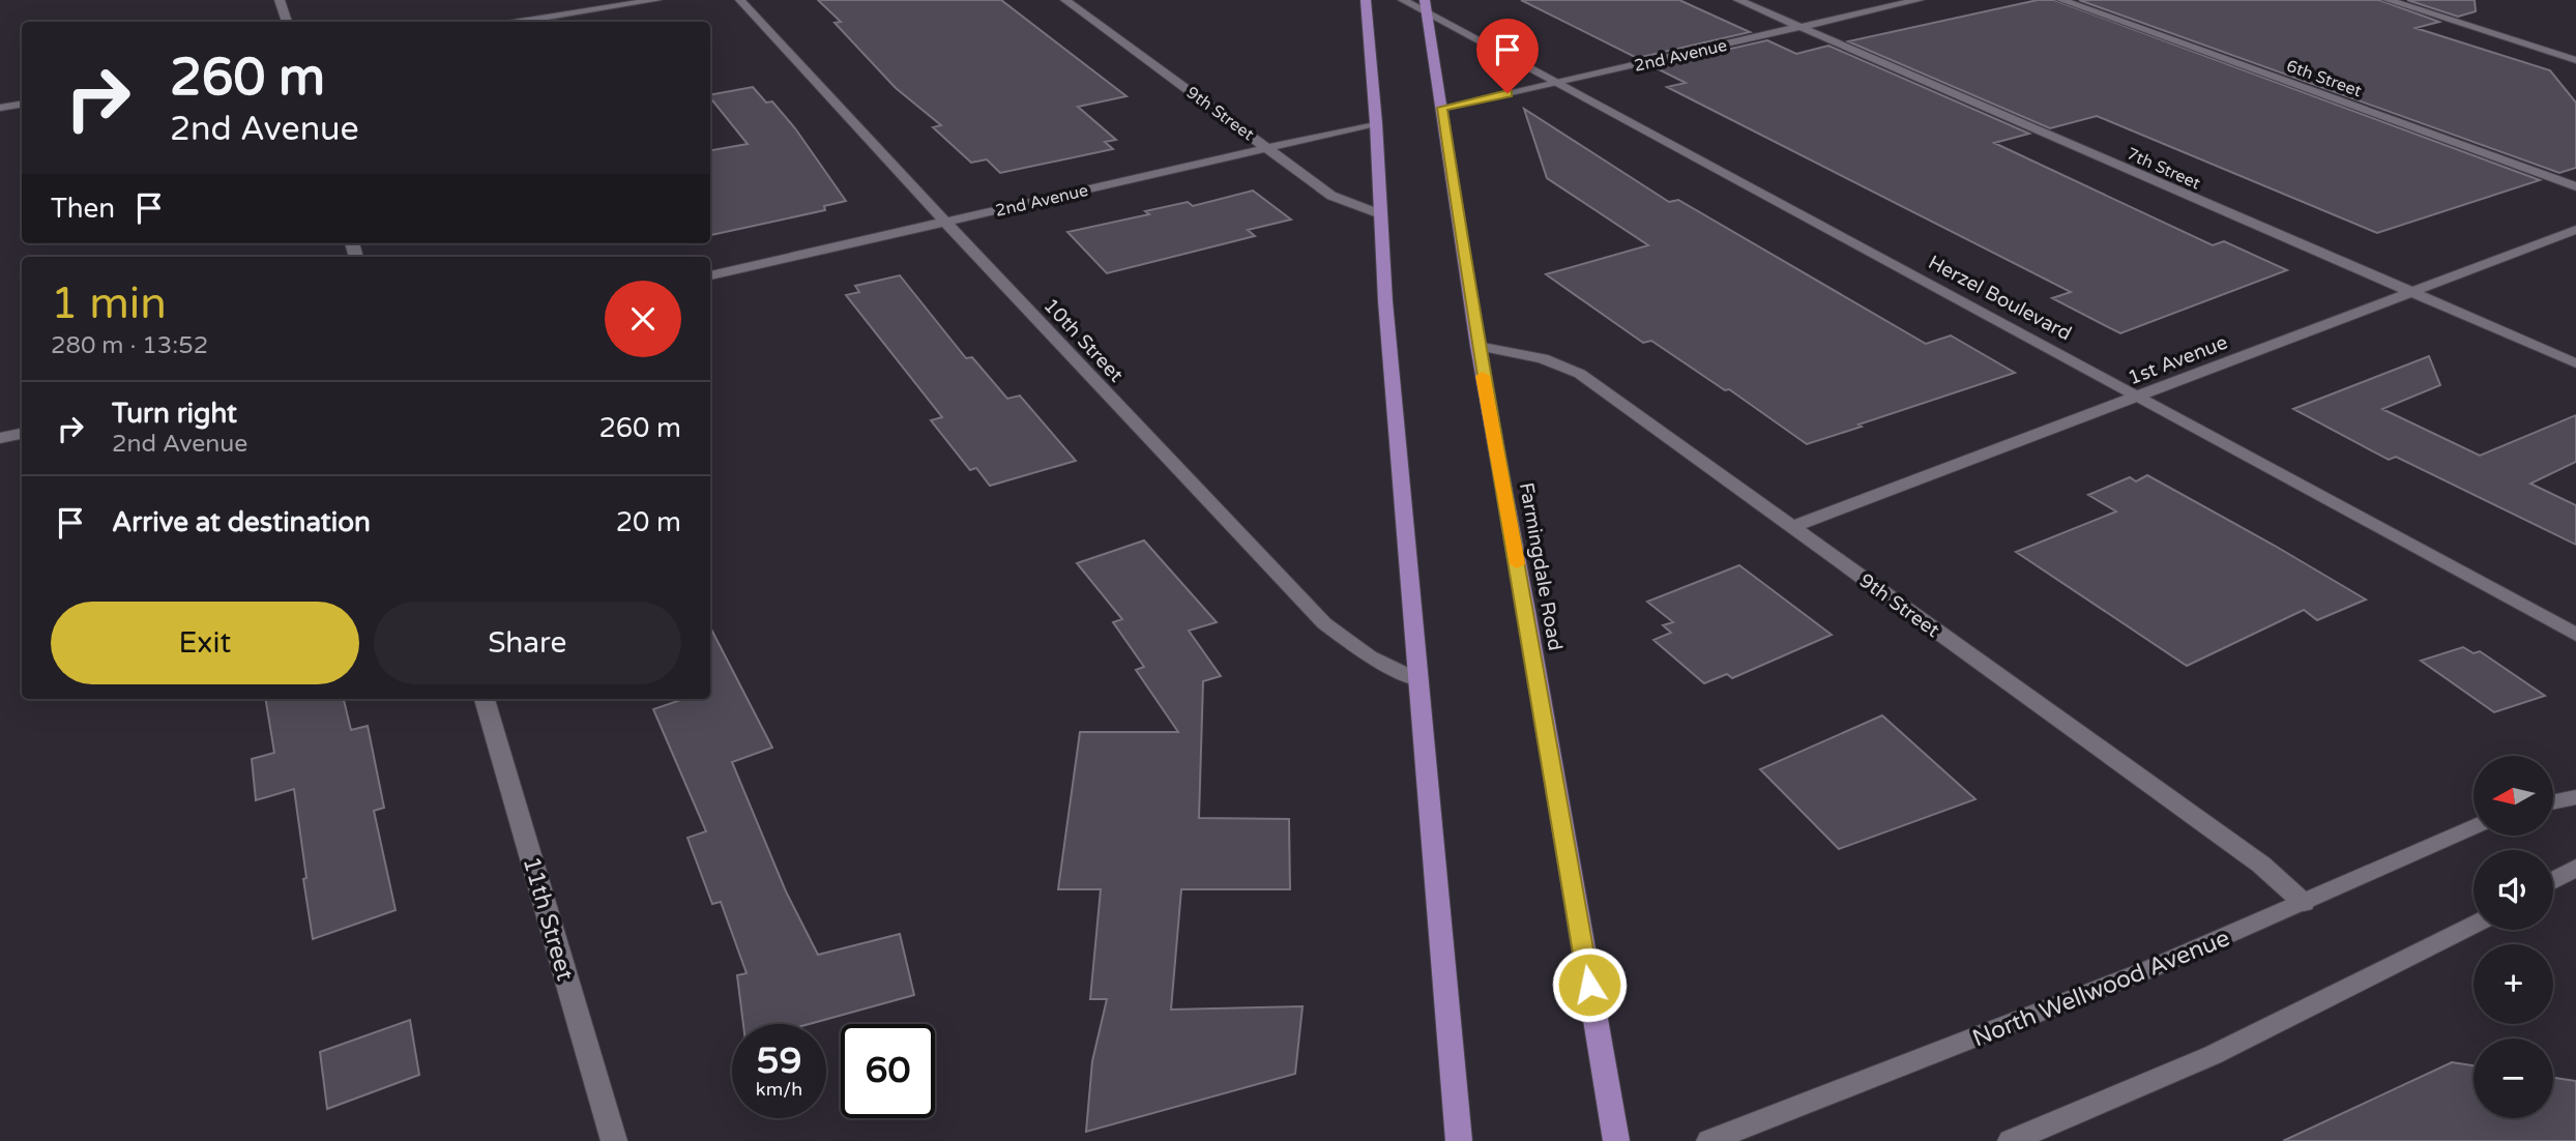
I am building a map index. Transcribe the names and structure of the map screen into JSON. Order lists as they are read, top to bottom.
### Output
{
  "streets": {
    "main road": ["Farmingdale Road"],
    "street": [
      "2nd Avenue",
      "6th Street",
      "9th Street",
      "7th Street",
      "Herzel Boulevard",
      "10th Street",
      "1st Avenue",
      "11th Street",
      "North Wellwood Avenue"
    ]
  },
  "crossings": [
    ["2nd Avenue", "9th Street"],
    ["2nd Avenue", "7th Street"],
    ["2nd Avenue", "Herzel Boulevard"],
    ["2nd Avenue", "10th Street"],
    ["2nd Avenue", "Farmingdale Road"],
    ["9th Street", "1st Avenue"],
    ["9th Street", "Farmingdale Road"],
    ["9th Street", "North Wellwood Avenue"],
    ["7th Street", "1st Avenue"],
    ["Herzel Boulevard", "1st Avenue"],
    ["Herzel Boulevard", "Farmingdale Road"]
  ],
  "north": "left",
  "page": {
    "turn": ["260 m", "2nd Avenue"],
    "then": "Then",
    "heading": ["1 min", "280 m · 13:52"],
    "list": [
      {
        "name": "Turn right",
        "note": "2nd Avenue",
        "value": "260 m"
      },
      {
        "name": "Arrive at destination",
        "value": "20 m"
      }
    ],
    "buttons": ["Exit", "Share"],
    "map_buttons": ["+", "−"],
    "speed": "59 km/h",
    "limit": "60"
  }
}
